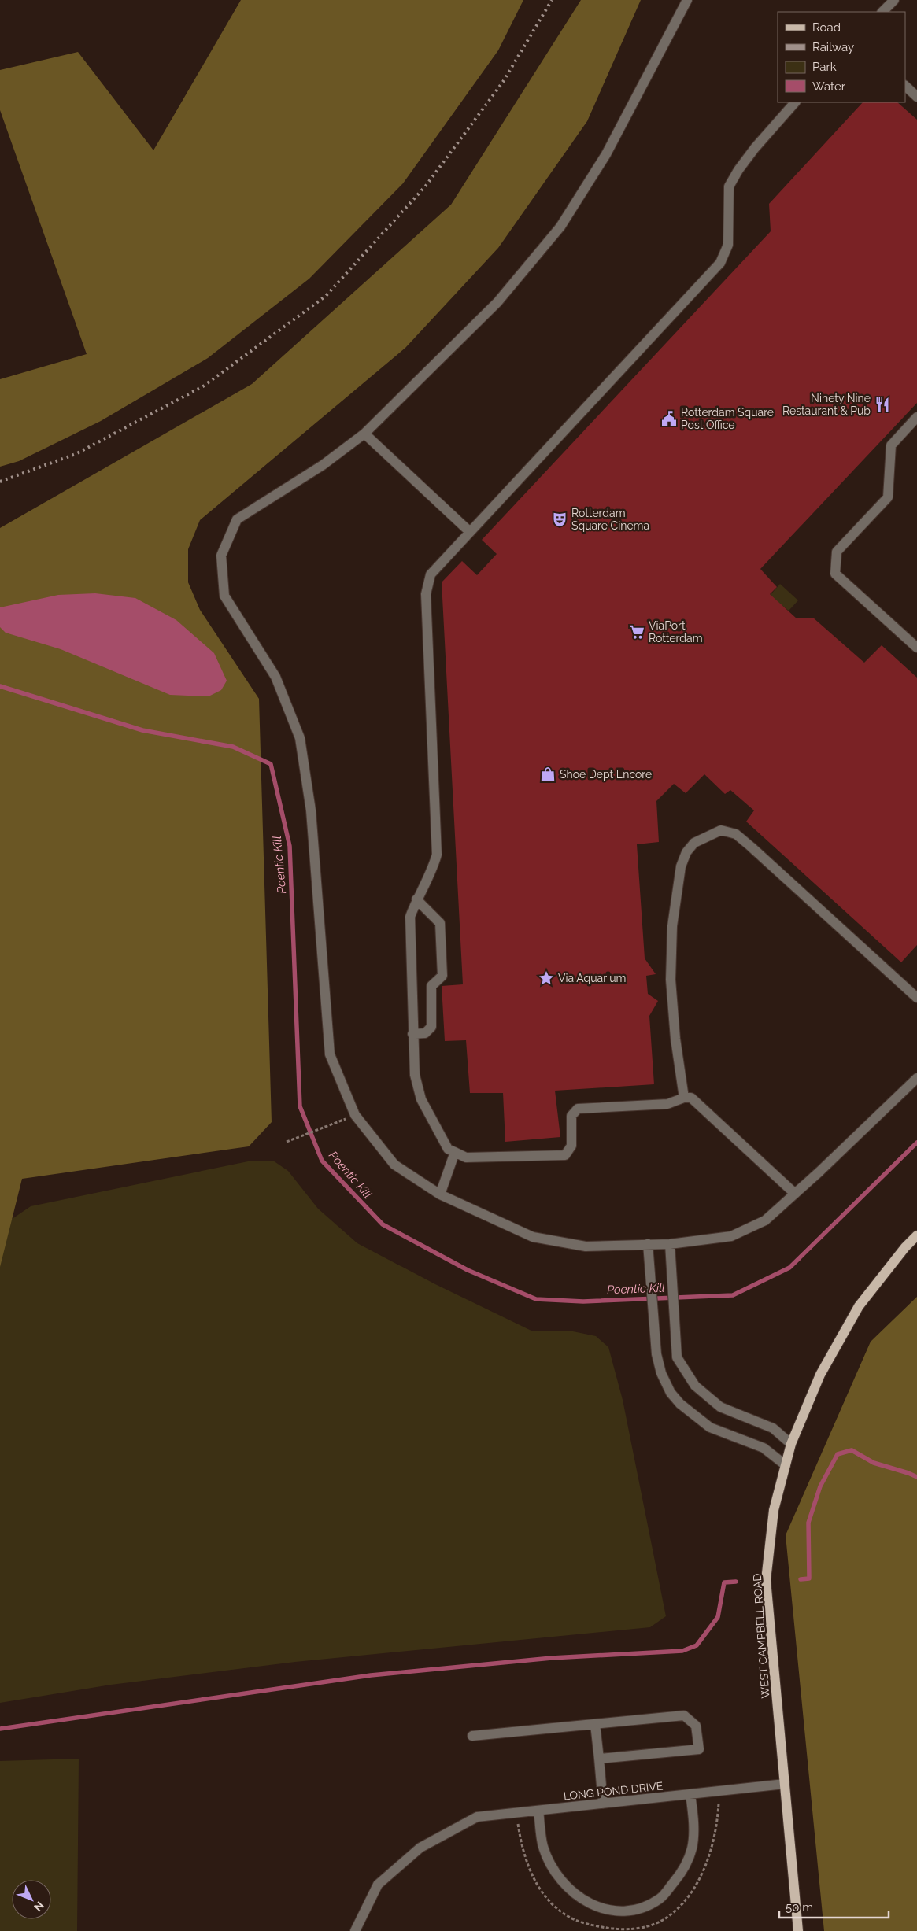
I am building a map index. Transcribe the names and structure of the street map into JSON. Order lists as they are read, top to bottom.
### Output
{
  "streets": {
    "main road": ["WEST CAMPBELL ROAD"],
    "lane": ["LONG POND DRIVE"]
  },
  "crossings": [
    ["WEST CAMPBELL ROAD", "LONG POND DRIVE"]
  ],
  "water": ["Poentic Kill"],
  "places": {
    "restaurant": ["Ninety Nine Restaurant & Pub"],
    "public building": ["Rotterdam Square Post Office"],
    "theatre": ["Rotterdam Square Cinema"],
    "supermarket": ["ViaPort Rotterdam"],
    "shop": ["Shoe Dept Encore"],
    "place": ["Via Aquarium"]
  },
  "legend": [
    "Road",
    "Railway",
    "Park",
    "Water"
  ],
  "scale_bar": "50 m",
  "north": "bottom right"
}
